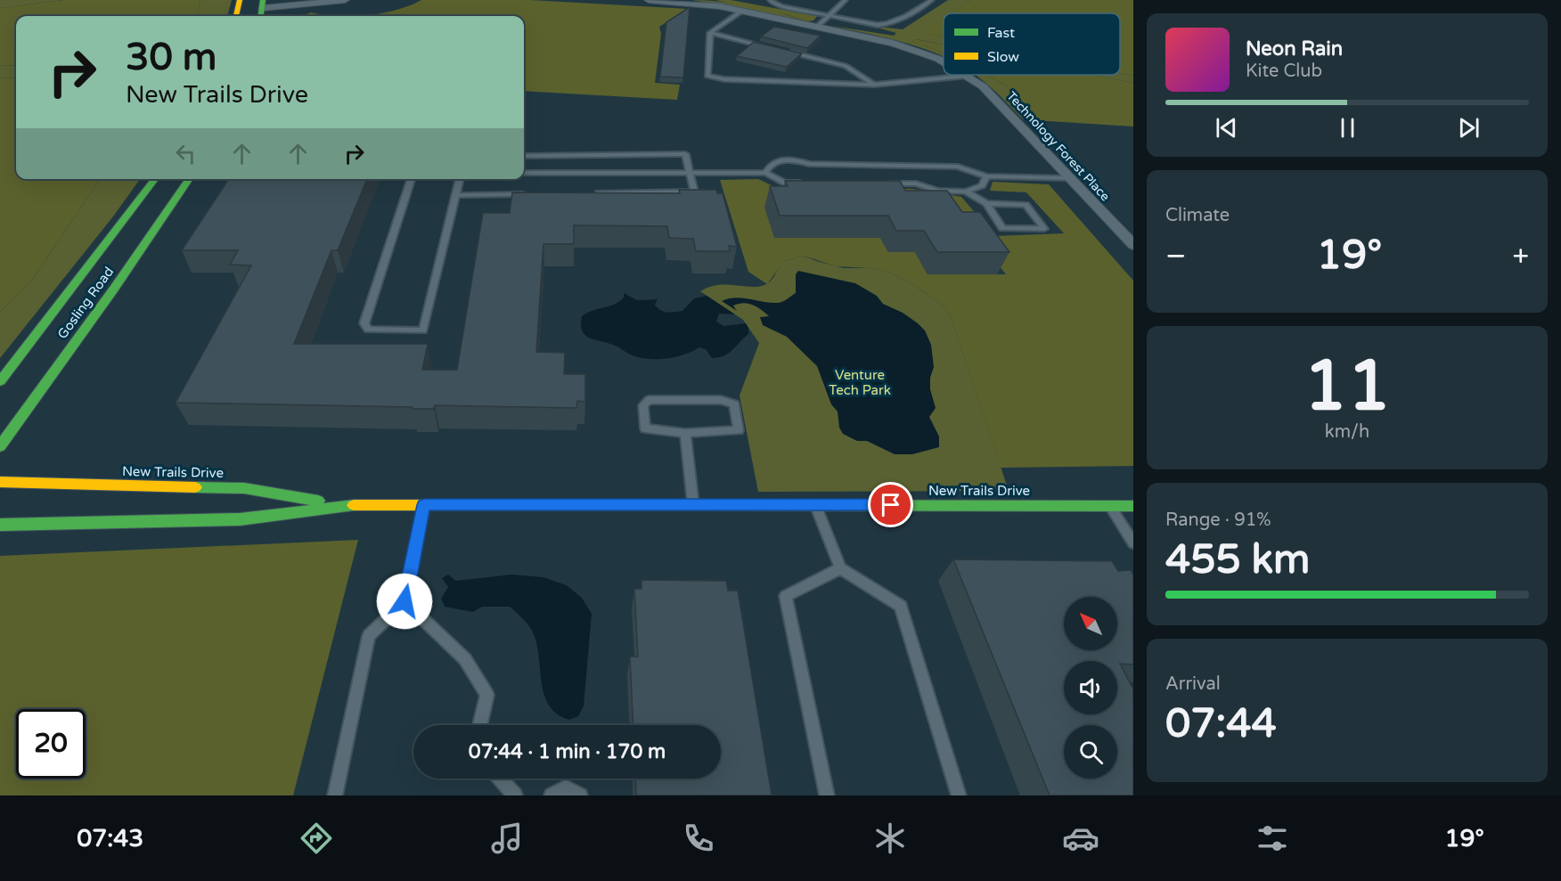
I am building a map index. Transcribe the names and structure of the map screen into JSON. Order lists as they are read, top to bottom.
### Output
{
  "streets": {
    "street": ["Technology Forest Place", "Gosling Road", "New Trails Drive"]
  },
  "parks": ["Venture Tech Park"],
  "legend": ["Fast", "Slow"],
  "north": "top left",
  "page": {
    "turn": ["30 m", "New Trails Drive"],
    "song": ["Neon Rain", "Kite Club"],
    "tile": [
      "Climate",
      ["11", "km/h"],
      ["Range · 91%", "455 km"],
      ["Arrival", "07:44"]
    ],
    "heat": ["−", "19°", "+"],
    "limit": "20",
    "trip": "07:44 · 1 min · 170 m",
    "tabs": ["07:43", "19°"]
  }
}
